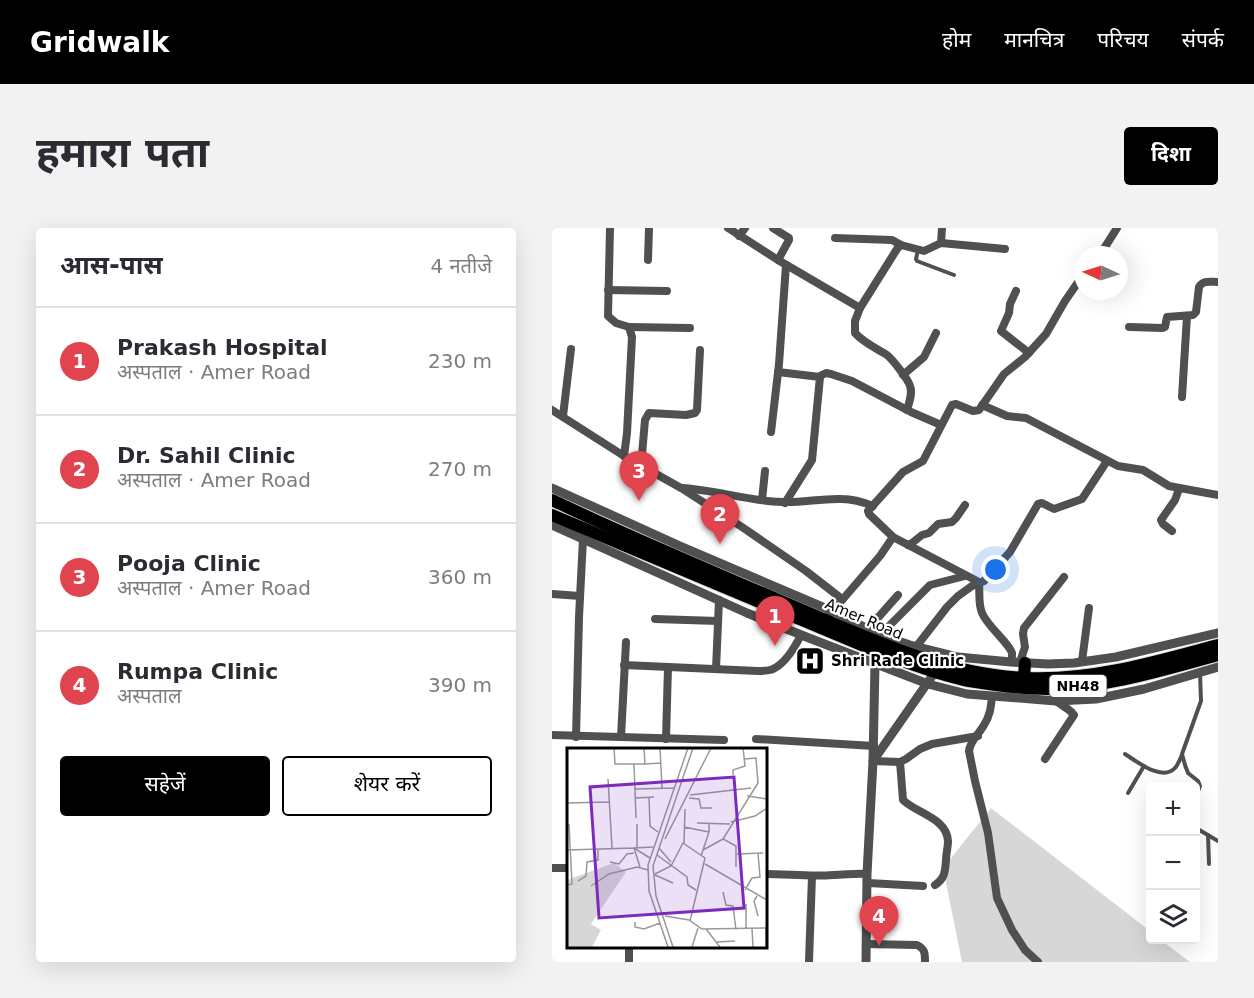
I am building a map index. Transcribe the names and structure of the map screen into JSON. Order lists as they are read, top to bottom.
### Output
{
  "streets": {
    "highway": ["Amer Road", "NH48"]
  },
  "places": {
    "hospital": ["Shri Rade Clinic"]
  },
  "north": "left",
  "page": {
    "header": "Gridwalk",
    "nav": [
      "होम",
      "मानचित्र",
      "परिचय",
      "संपर्क"
    ],
    "buttons": [
      "दिशा",
      ["सहेजें", "शेयर करें"]
    ],
    "title": "हमारा पता",
    "heading": ["आस-पास", "4 नतीजे"],
    "list": [
      {
        "mark": "1",
        "name": "Prakash Hospital",
        "note": "अस्पताल · Amer Road",
        "value": "230 m"
      },
      {
        "mark": "2",
        "name": "Dr. Sahil Clinic",
        "note": "अस्पताल · Amer Road",
        "value": "270 m"
      },
      {
        "mark": "3",
        "name": "Pooja Clinic",
        "note": "अस्पताल · Amer Road",
        "value": "360 m"
      },
      {
        "mark": "4",
        "name": "Rumpa Clinic",
        "note": "अस्पताल",
        "value": "390 m"
      }
    ],
    "pins": [
      "3",
      "2",
      "1",
      "4"
    ],
    "map_buttons": ["+", "−"]
  }
}
